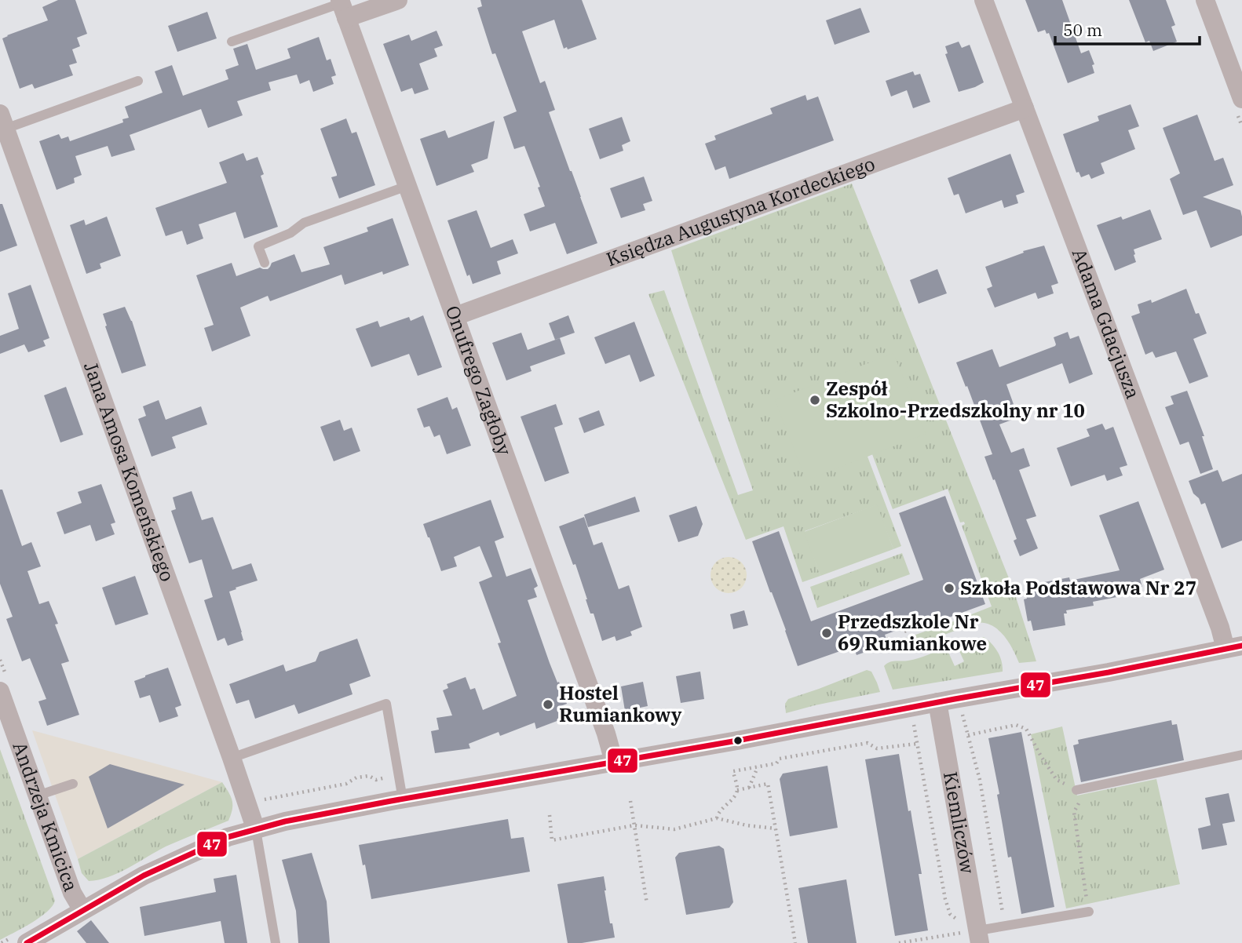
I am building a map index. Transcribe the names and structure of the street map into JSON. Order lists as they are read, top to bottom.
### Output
{
  "streets": {
    "street": [
      "Księdza Augustyna Kordeckiego",
      "Adama Gdacjusza",
      "Onufrego Zagłoby",
      "Jana Amosa Komeńskiego",
      "Andrzeja Kmicica",
      "Kiemliczów"
    ]
  },
  "crossings": [
    ["Księdza Augustyna Kordeckiego", "Adama Gdacjusza"],
    ["Księdza Augustyna Kordeckiego", "Onufrego Zagłoby"]
  ],
  "places": [
    "Zespół Szkolno-Przedszkolny nr 10",
    "Szkoła Podstawowa Nr 27",
    "Przedszkole Nr 69 Rumiankowe",
    "Hostel Rumiankowy"
  ],
  "lines": ["transit line 47"],
  "scale_bar": "50 m"
}
